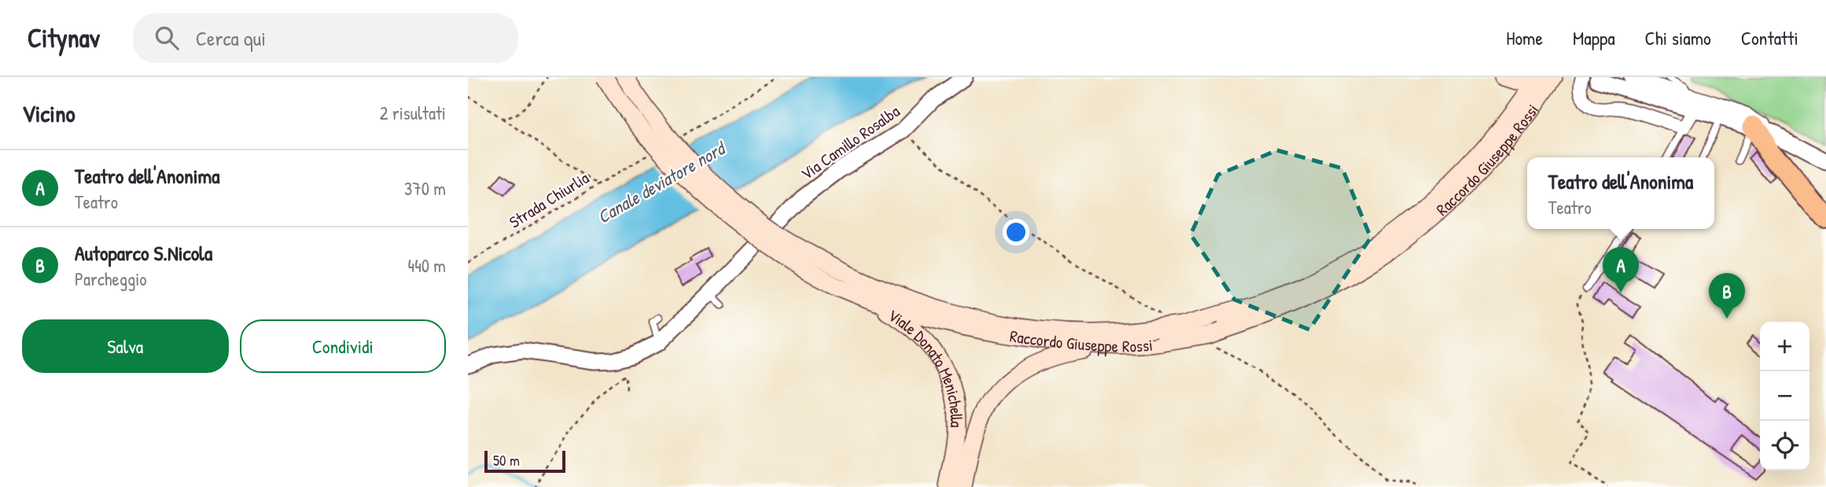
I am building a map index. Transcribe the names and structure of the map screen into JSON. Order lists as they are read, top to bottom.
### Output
{
  "streets": {
    "main road": ["Raccordo Giuseppe Rossi", "Viale Donato Menichella"],
    "street": ["Via Camillo Rosalba"],
    "path": ["Strada Chiurlia"]
  },
  "crossings": [
    ["Raccordo Giuseppe Rossi", "Viale Donato Menichella"]
  ],
  "water": ["Canale deviatore nord"],
  "scale_bar": "50 m",
  "page": {
    "header": "Citynav",
    "search": "Cerca qui",
    "nav": [
      "Home",
      "Mappa",
      "Chi siamo",
      "Contatti"
    ],
    "heading": ["Vicino", "2 risultati"],
    "list": [
      {
        "mark": "A",
        "name": "Teatro dell'Anonima",
        "note": "Teatro",
        "value": "370 m"
      },
      {
        "mark": "B",
        "name": "Autoparco S.Nicola",
        "note": "Parcheggio",
        "value": "440 m"
      }
    ],
    "popup": ["Teatro dell'Anonima", "Teatro"],
    "pins": ["A", "B"],
    "buttons": ["Salva", "Condividi"],
    "map_buttons": ["+", "−"],
    "scale": "50 m"
  }
}
